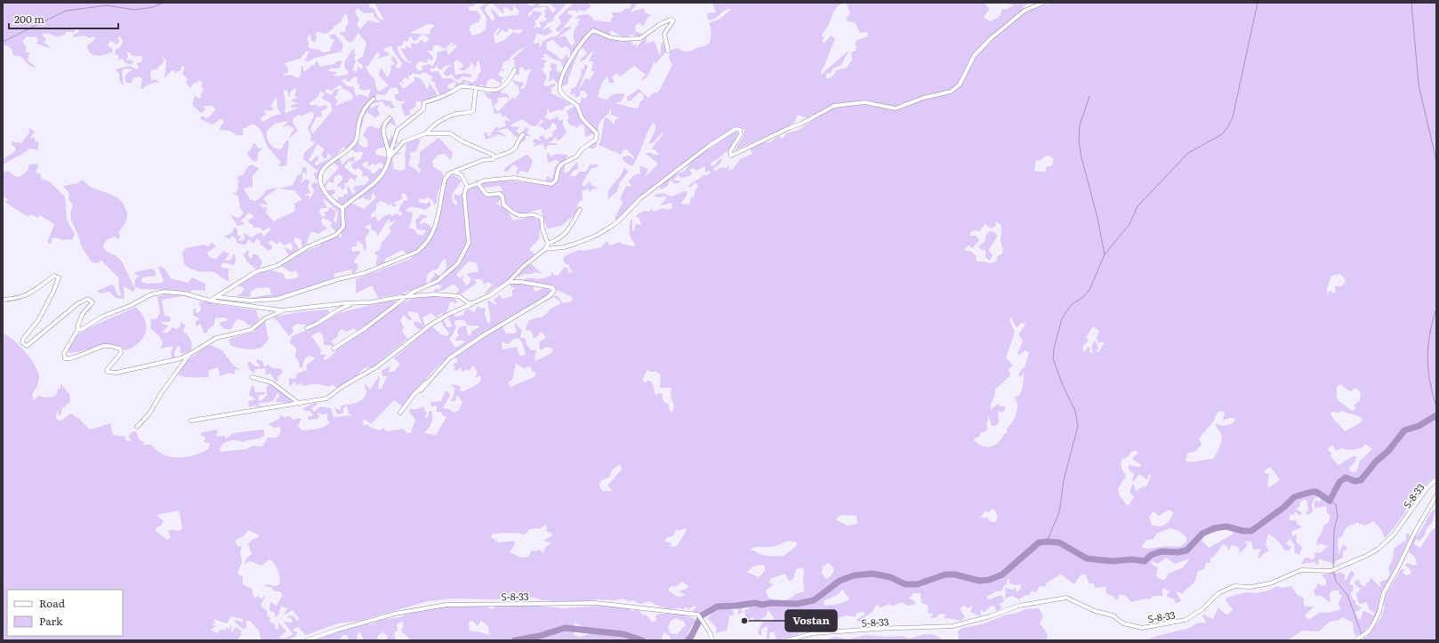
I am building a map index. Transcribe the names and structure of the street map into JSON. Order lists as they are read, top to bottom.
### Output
{
  "streets": {
    "street": ["Տ-8-33"]
  },
  "places": ["Vostan"],
  "legend": ["Road", "Park"],
  "scale_bar": "200 m"
}
